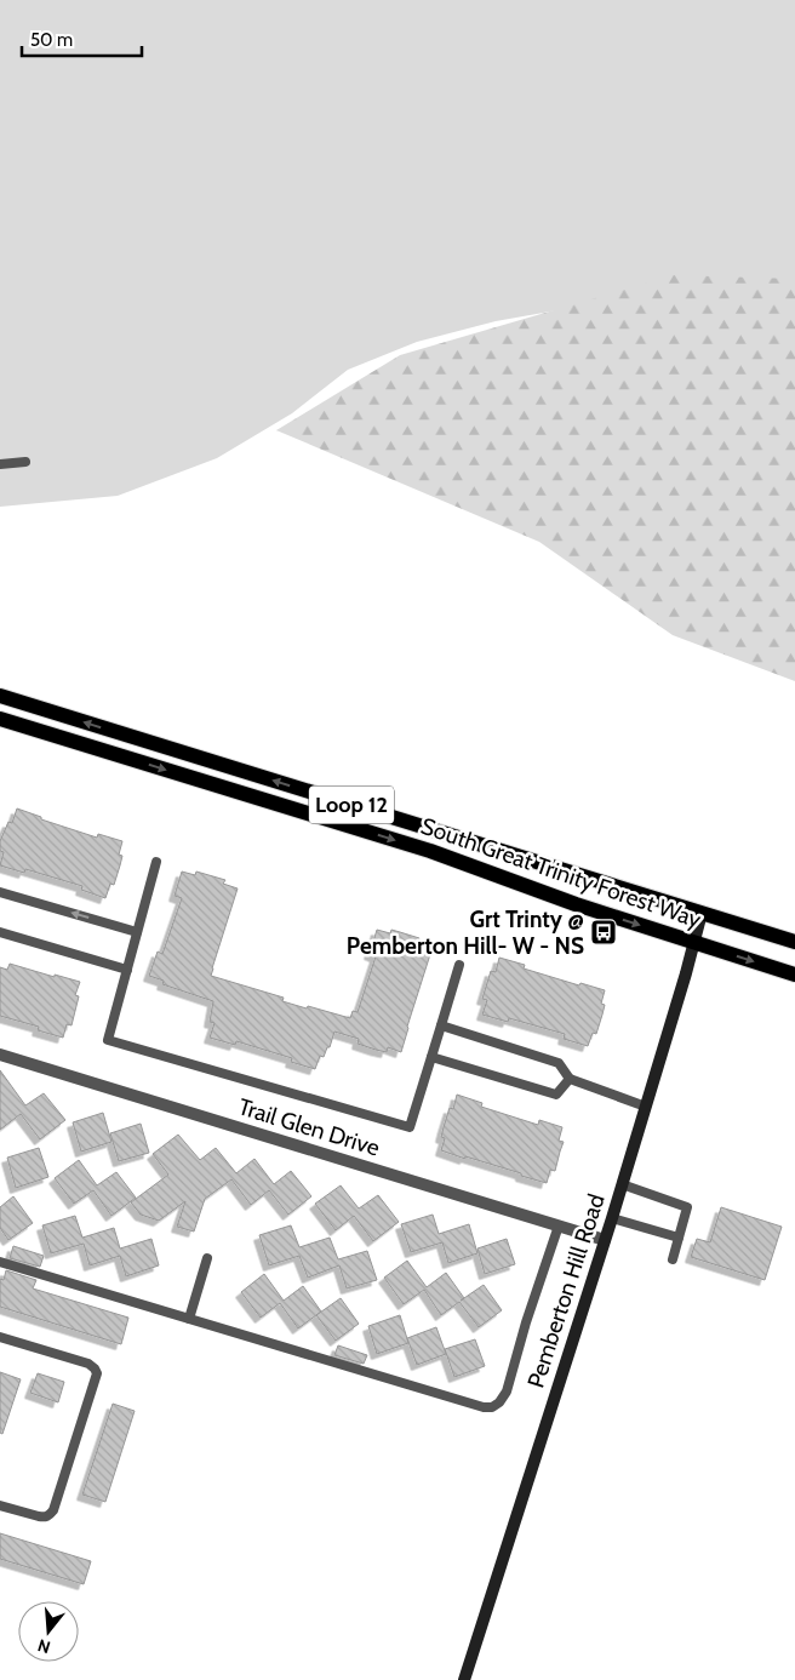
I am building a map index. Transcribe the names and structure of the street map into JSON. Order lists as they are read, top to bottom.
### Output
{
  "streets": {
    "main road": ["Loop 12", "South Great Trinity Forest Way"],
    "street": ["Trail Glen Drive", "Pemberton Hill Road"]
  },
  "crossings": [
    ["South Great Trinity Forest Way", "Pemberton Hill Road"],
    ["Trail Glen Drive", "Pemberton Hill Road"]
  ],
  "places": {
    "bus stop": ["Grt Trinty @ Pemberton Hill- W - NS"]
  },
  "scale_bar": "50 m",
  "north": "bottom"
}
